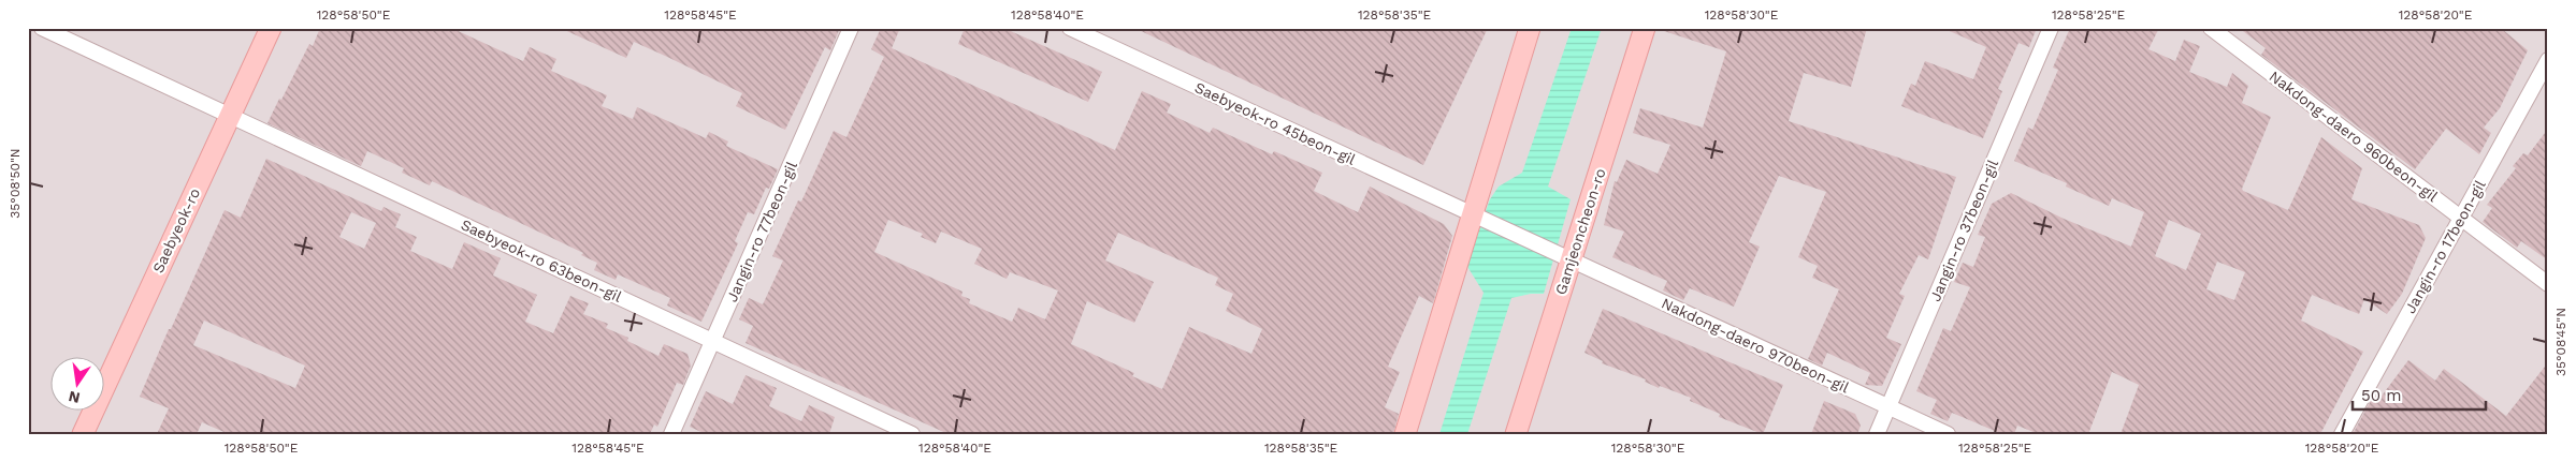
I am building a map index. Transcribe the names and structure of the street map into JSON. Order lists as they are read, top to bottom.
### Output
{
  "streets": {
    "street": [
      "Saebyeok-ro 45beon-gil",
      "Nakdong-daero 960beon-gil",
      "Saebyeok-ro",
      "Jangin-ro 37beon-gil",
      "Jangin-ro 77beon-gil",
      "Gamjeoncheon-ro",
      "Jangin-ro 17beon-gil",
      "Saebyeok-ro 63beon-gil",
      "Nakdong-daero 970beon-gil"
    ]
  },
  "crossings": [
    ["Saebyeok-ro 45beon-gil", "Gamjeoncheon-ro"],
    ["Saebyeok-ro 45beon-gil", "Nakdong-daero 970beon-gil"],
    ["Nakdong-daero 960beon-gil", "Jangin-ro 17beon-gil"],
    ["Saebyeok-ro", "Saebyeok-ro 63beon-gil"],
    ["Jangin-ro 37beon-gil", "Nakdong-daero 970beon-gil"],
    ["Jangin-ro 77beon-gil", "Saebyeok-ro 63beon-gil"],
    ["Gamjeoncheon-ro", "Nakdong-daero 970beon-gil"]
  ],
  "scale_bar": "50 m",
  "north": "bottom",
  "coordinates": [
    "128°58'50\"E",
    "128°58'45\"E",
    "128°58'40\"E",
    "128°58'35\"E",
    "128°58'30\"E",
    "128°58'25\"E",
    "128°58'20\"E",
    "35°08'50\"N",
    "35°08'45\"N"
  ]
}
